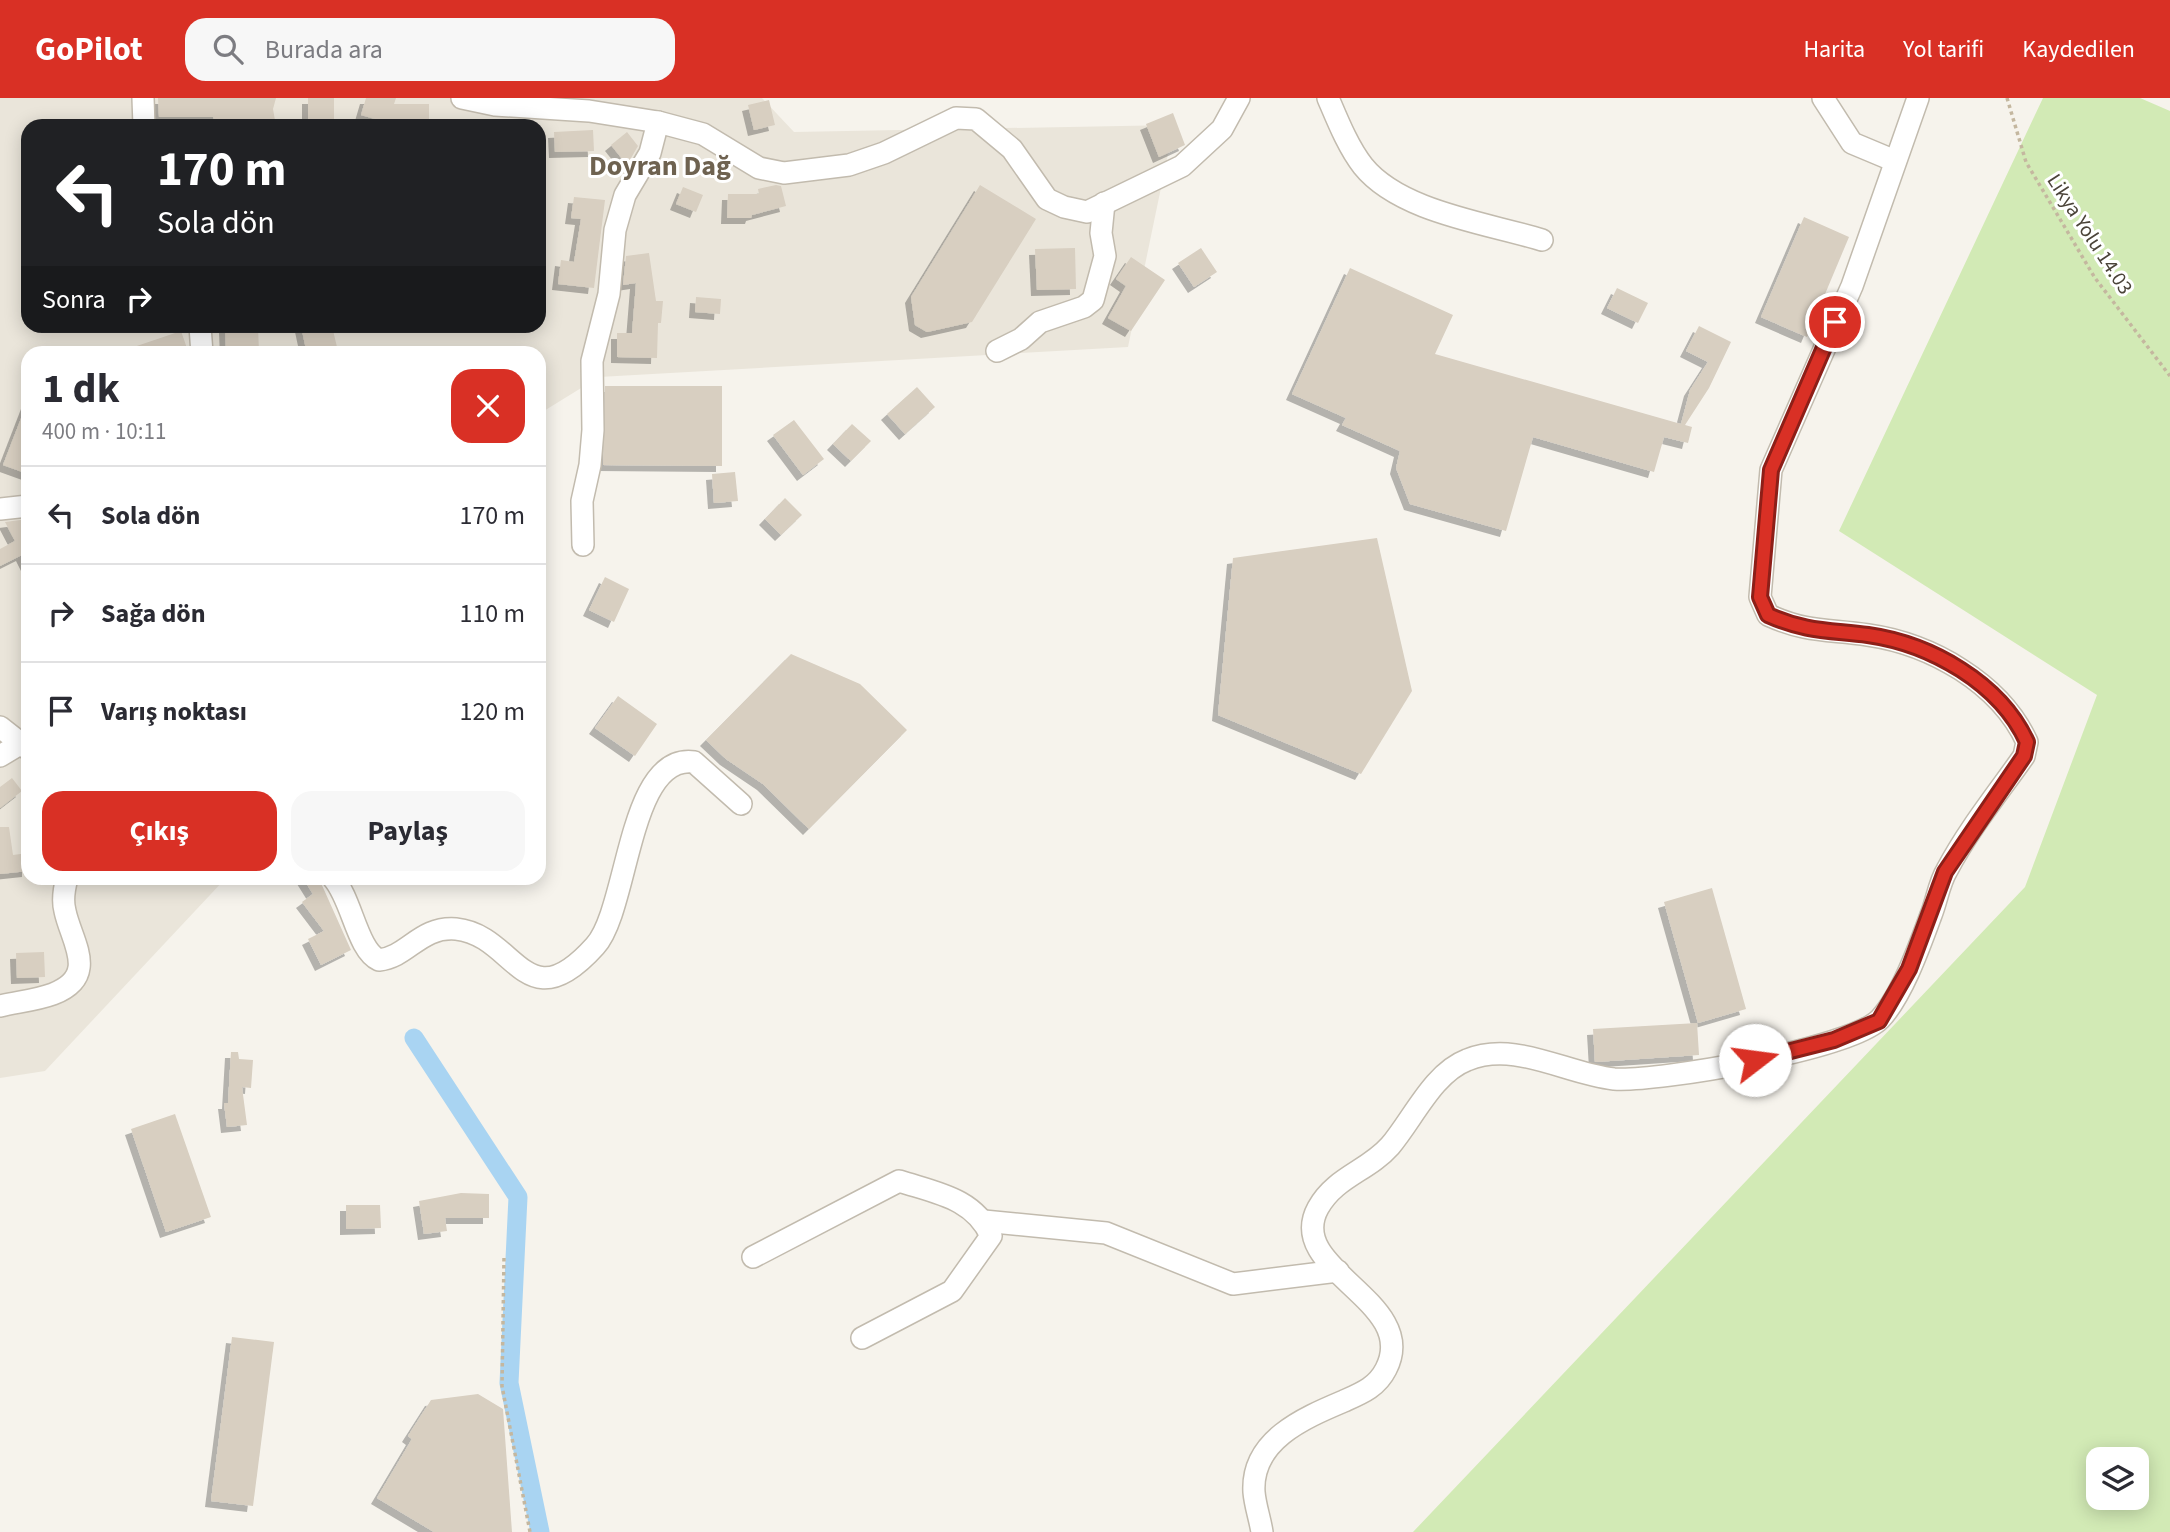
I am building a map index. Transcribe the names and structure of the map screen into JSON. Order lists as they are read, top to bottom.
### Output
{
  "streets": {
    "path": ["Likya Yolu 14.03"]
  },
  "districts": ["Doyran Dağ"],
  "page": {
    "header": "GoPilot",
    "search": "Burada ara",
    "nav": ["Harita", "Yol tarifi", "Kaydedilen"],
    "turn": ["170 m", "Sola dön"],
    "then": "Sonra",
    "heading": ["1 dk", "400 m · 10:11"],
    "list": [
      {
        "name": "Sola dön",
        "value": "170 m"
      },
      {
        "name": "Sağa dön",
        "value": "110 m"
      },
      {
        "name": "Varış noktası",
        "value": "120 m"
      }
    ],
    "buttons": ["Çıkış", "Paylaş"]
  }
}
